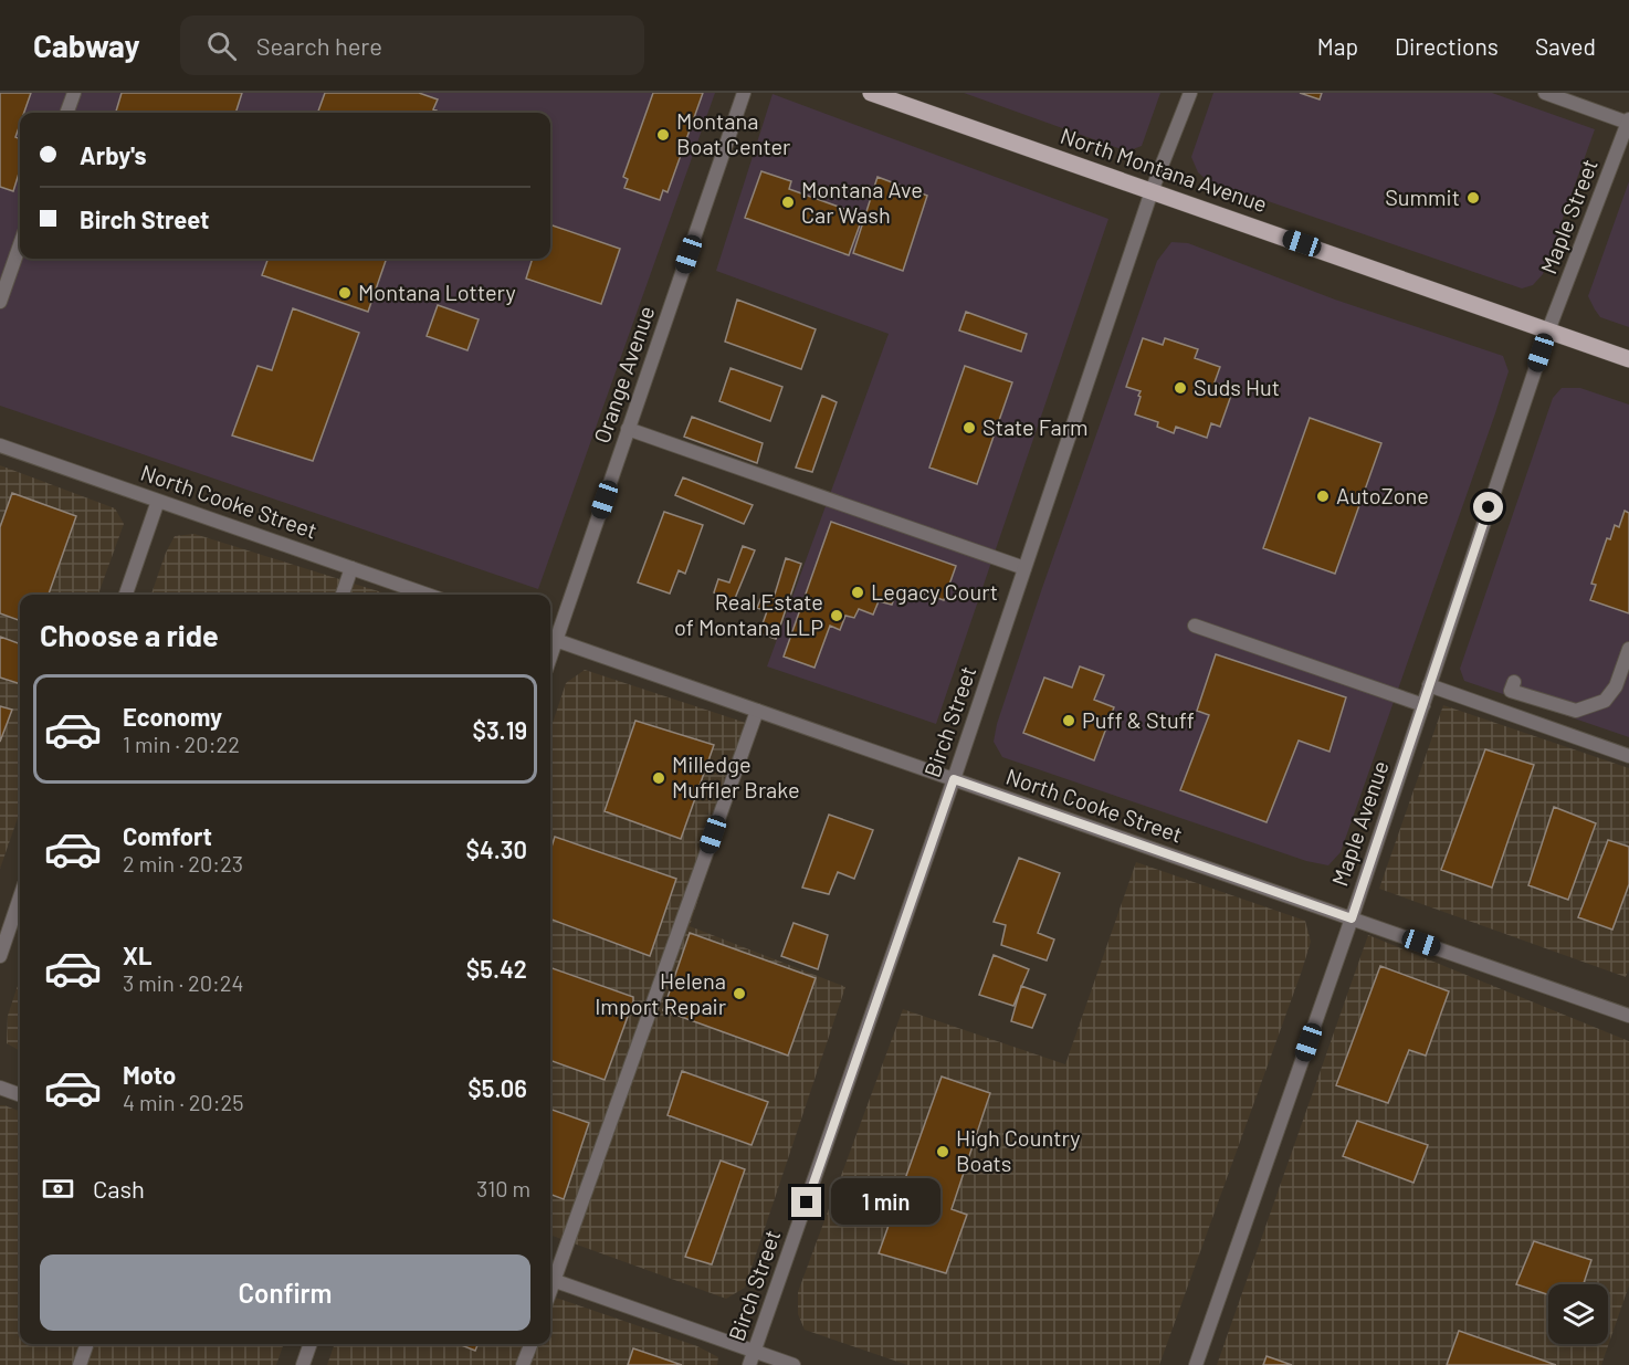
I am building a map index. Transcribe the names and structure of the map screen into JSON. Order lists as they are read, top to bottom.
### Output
{
  "streets": {
    "main road": ["North Montana Avenue"],
    "street": [
      "Maple Street",
      "Orange Avenue",
      "North Cooke Street",
      "Birch Street",
      "Maple Avenue"
    ]
  },
  "crossings": [
    ["North Montana Avenue", "Maple Street"],
    ["North Montana Avenue", "Birch Street"],
    ["North Montana Avenue", "Maple Avenue"],
    ["Maple Street", "Maple Avenue"],
    ["Orange Avenue", "North Cooke Street"],
    ["North Cooke Street", "Birch Street"],
    ["North Cooke Street", "Maple Avenue"]
  ],
  "places": [
    "Montana Boat Center",
    "Summit",
    "Montana Ave Car Wash",
    "Montana Lottery",
    "Suds Hut",
    "State Farm",
    "AutoZone",
    "Legacy Court",
    "Real Estate of Montana LLP",
    "Puff & Stuff",
    "Milledge Muffler Brake",
    "Helena Import Repair",
    "High Country Boats"
  ],
  "page": {
    "header": "Cabway",
    "search": "Search here",
    "nav": ["Map", "Directions", "Saved"],
    "banner": ["Arby's", "Birch Street"],
    "heading": "Choose a ride",
    "list": [
      {
        "name": "Economy",
        "note": "1 min · 20:22",
        "value": "$3.19"
      },
      {
        "name": "Comfort",
        "note": "2 min · 20:23",
        "value": "$4.30"
      },
      {
        "name": "XL",
        "note": "3 min · 20:24",
        "value": "$5.42"
      },
      {
        "name": "Moto",
        "note": "4 min · 20:25",
        "value": "$5.06"
      }
    ],
    "pay": ["Cash", "310 m"],
    "bubble": "1 min",
    "buttons": "Confirm"
  }
}
